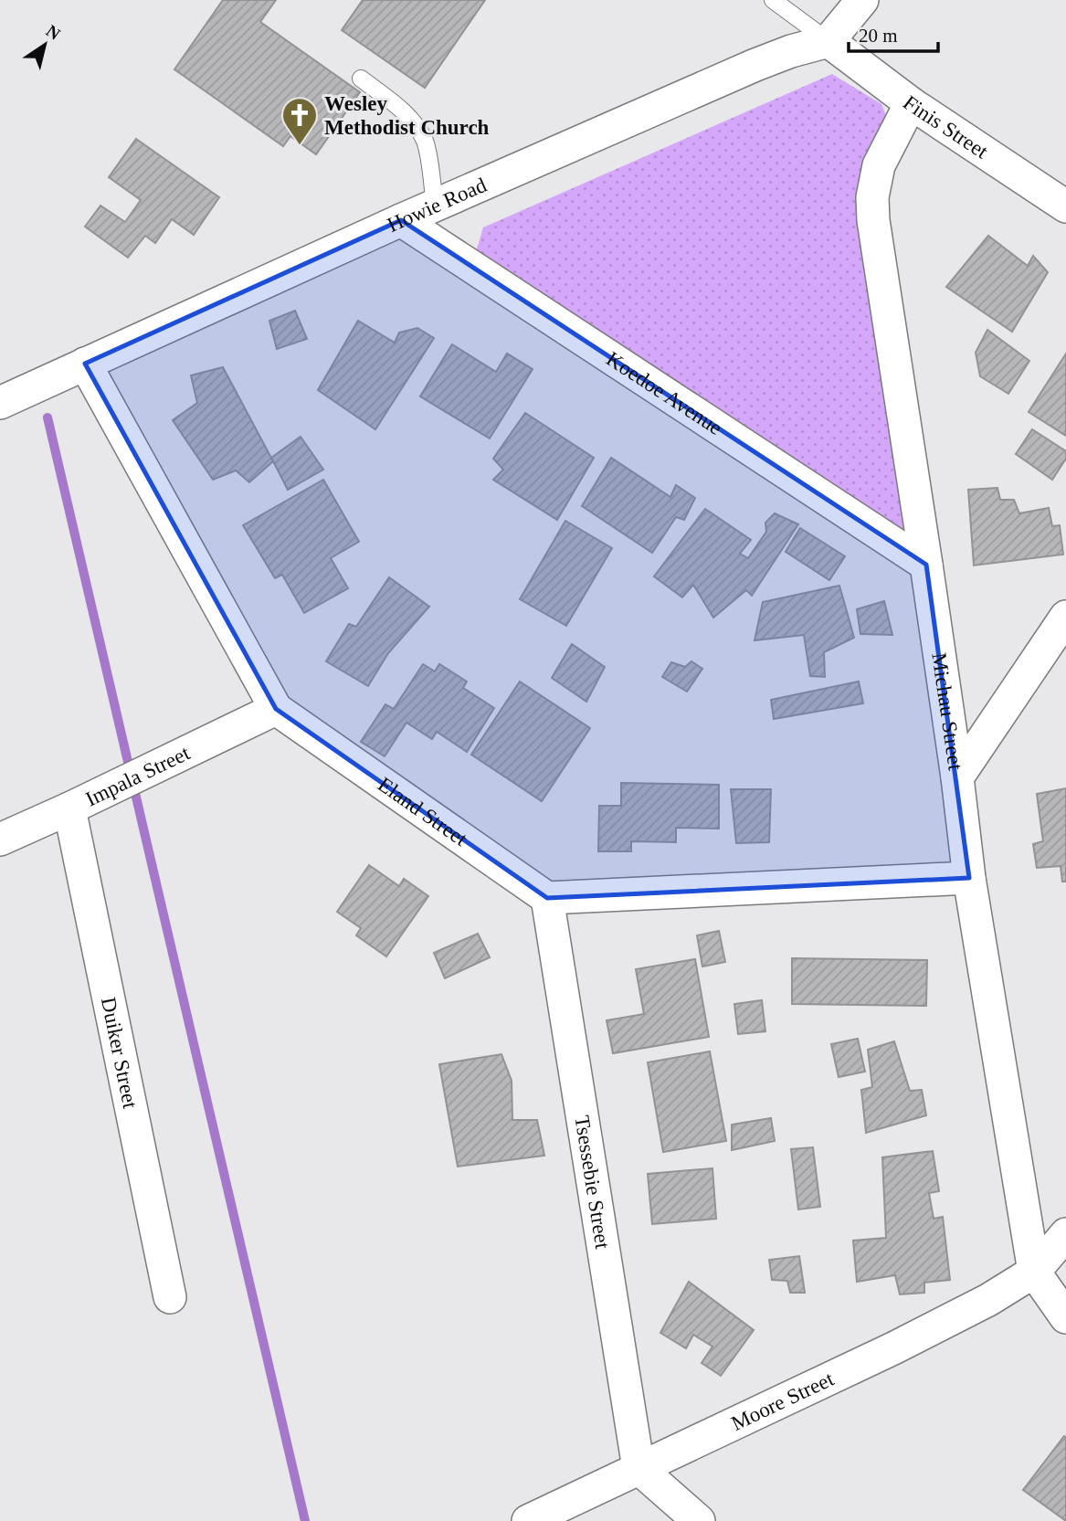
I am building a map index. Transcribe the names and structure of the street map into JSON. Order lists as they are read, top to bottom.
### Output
{
  "streets": {
    "street": [
      "Finis Street",
      "Howie Road",
      "Koedoe Avenue",
      "Michau Street",
      "Impala Street",
      "Eland Street",
      "Duiker Street",
      "Tsessebie Street",
      "Moore Street"
    ]
  },
  "crossings": [
    ["Finis Street", "Howie Road"],
    ["Finis Street", "Michau Street"],
    ["Howie Road", "Koedoe Avenue"],
    ["Howie Road", "Eland Street"],
    ["Koedoe Avenue", "Michau Street"],
    ["Michau Street", "Moore Street"],
    ["Impala Street", "Eland Street"],
    ["Impala Street", "Duiker Street"],
    ["Eland Street", "Tsessebie Street"],
    ["Tsessebie Street", "Moore Street"]
  ],
  "places": {
    "church": ["Wesley Methodist Church"]
  },
  "scale_bar": "20 m",
  "north": "top right"
}
